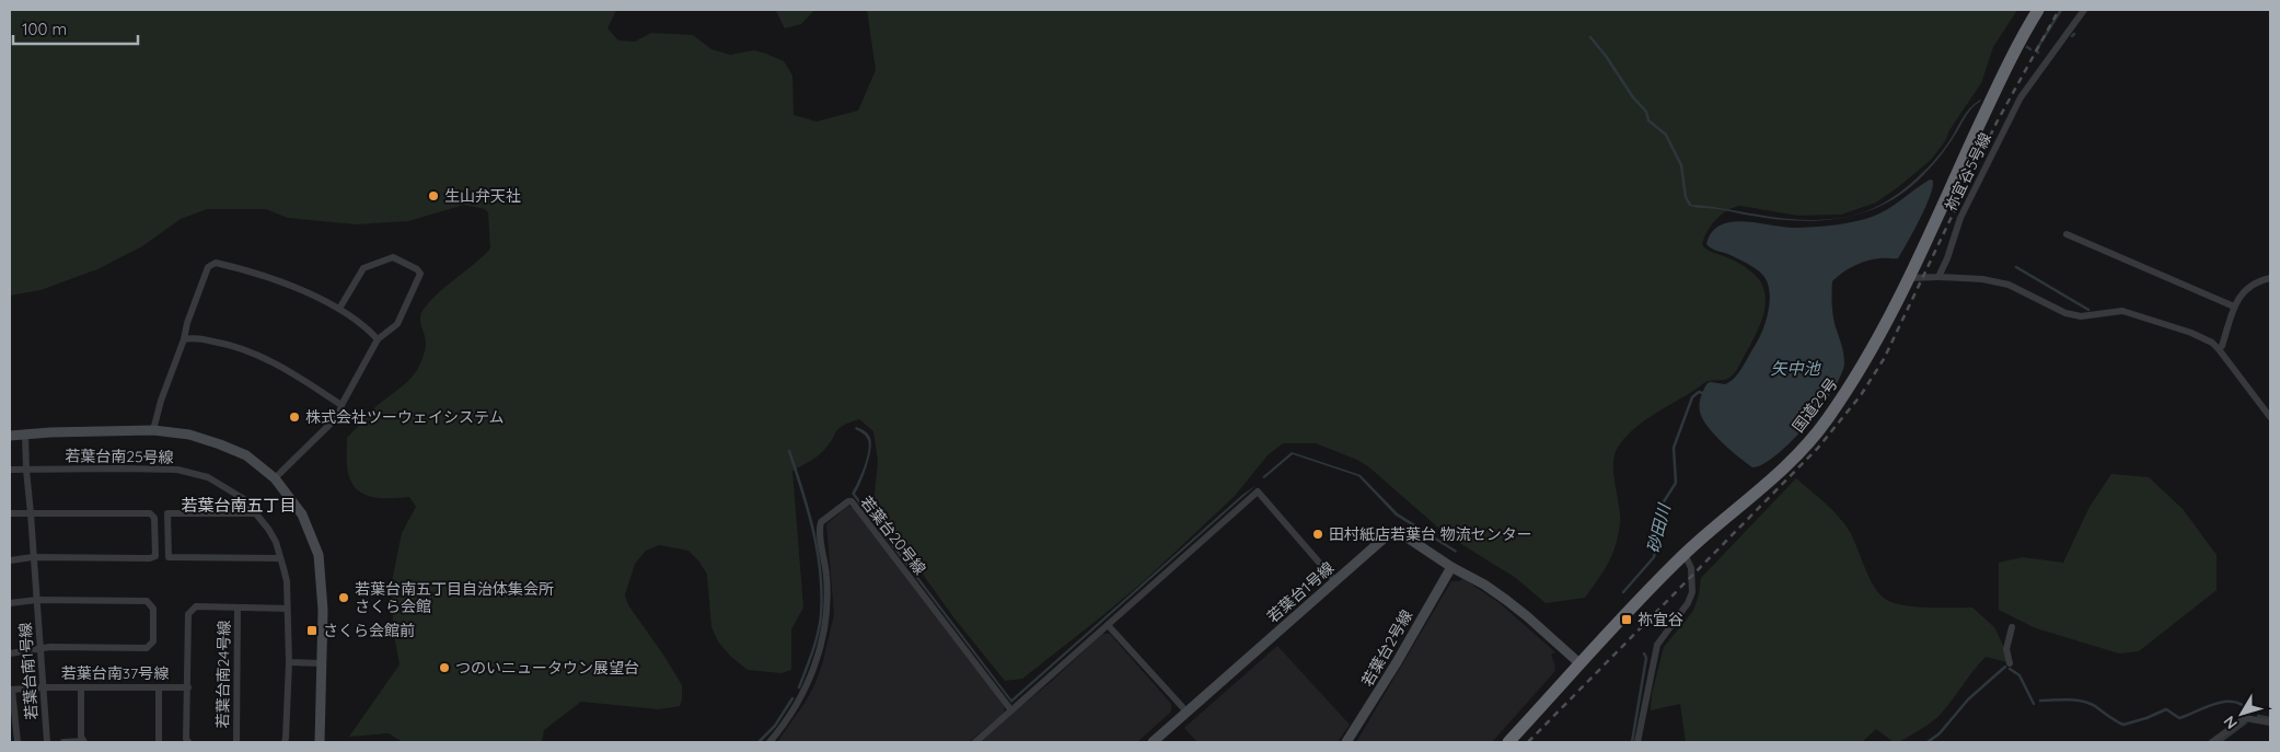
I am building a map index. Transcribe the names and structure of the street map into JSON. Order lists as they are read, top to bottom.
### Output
{
  "streets": {
    "highway": ["国道29号"],
    "street": [
      "祢宜谷5号線",
      "若葉台南25号線",
      "若葉台20号線",
      "若葉台1号線",
      "若葉台2号線",
      "若葉台南1号線",
      "若葉台南37号線",
      "若葉台南24号線"
    ]
  },
  "crossings": [
    ["国道29号", "若葉台1号線"],
    ["若葉台南25号線", "若葉台南1号線"],
    ["若葉台1号線", "若葉台2号線"],
    ["若葉台南1号線", "若葉台南37号線"]
  ],
  "districts": ["若葉台南五丁目"],
  "water": ["矢中池", "砂田川"],
  "places": {
    "other": [
      "生山弁天社",
      "株式会社ツーウェイシステム",
      "田村紙店若葉台 物流センター",
      "若葉台南五丁目自治体集会所 さくら会館",
      "つのいニュータウン展望台"
    ],
    "transit": ["祢宜谷", "さくら会館前"]
  },
  "scale_bar": "100 m",
  "north": "bottom left"
}
